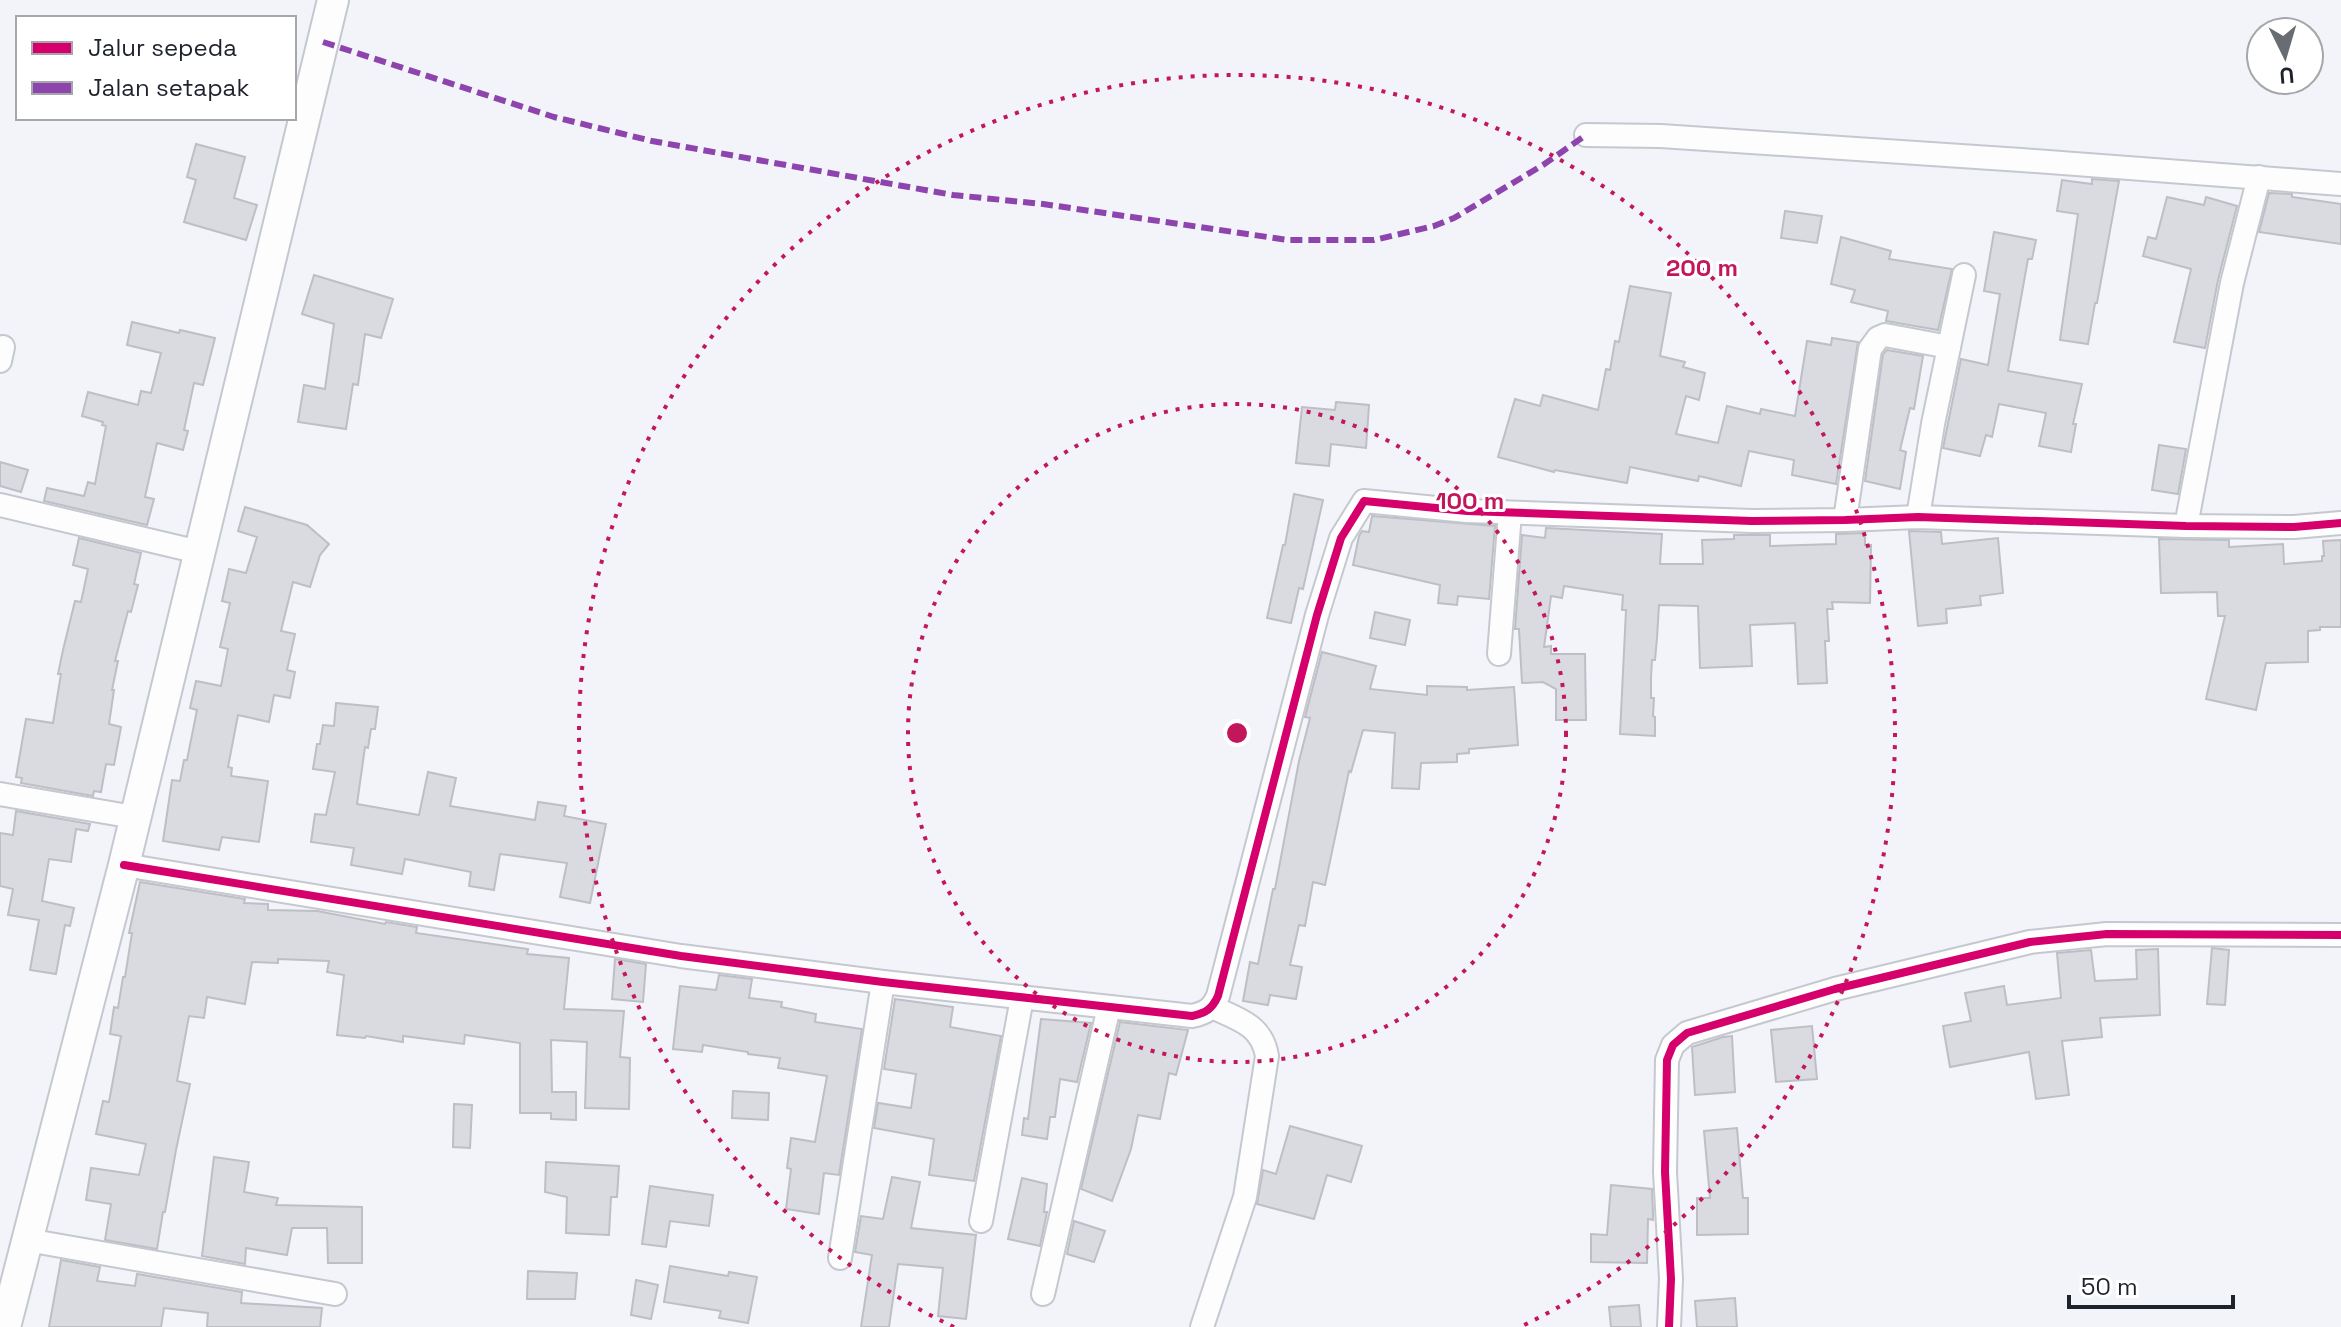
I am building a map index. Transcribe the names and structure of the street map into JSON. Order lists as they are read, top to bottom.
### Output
{
  "legend": ["Jalur sepeda", "Jalan setapak"],
  "scale_bar": "50 m",
  "north": "bottom",
  "rings": ["200 m", "100 m"]
}
